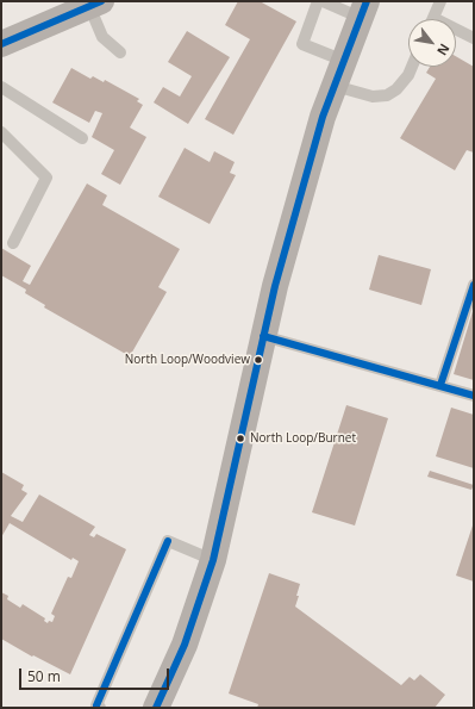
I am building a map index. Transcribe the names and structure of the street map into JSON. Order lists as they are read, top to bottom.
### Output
{
  "places": ["North Loop/Woodview", "North Loop/Burnet"],
  "scale_bar": "50 m",
  "north": "bottom right"
}
